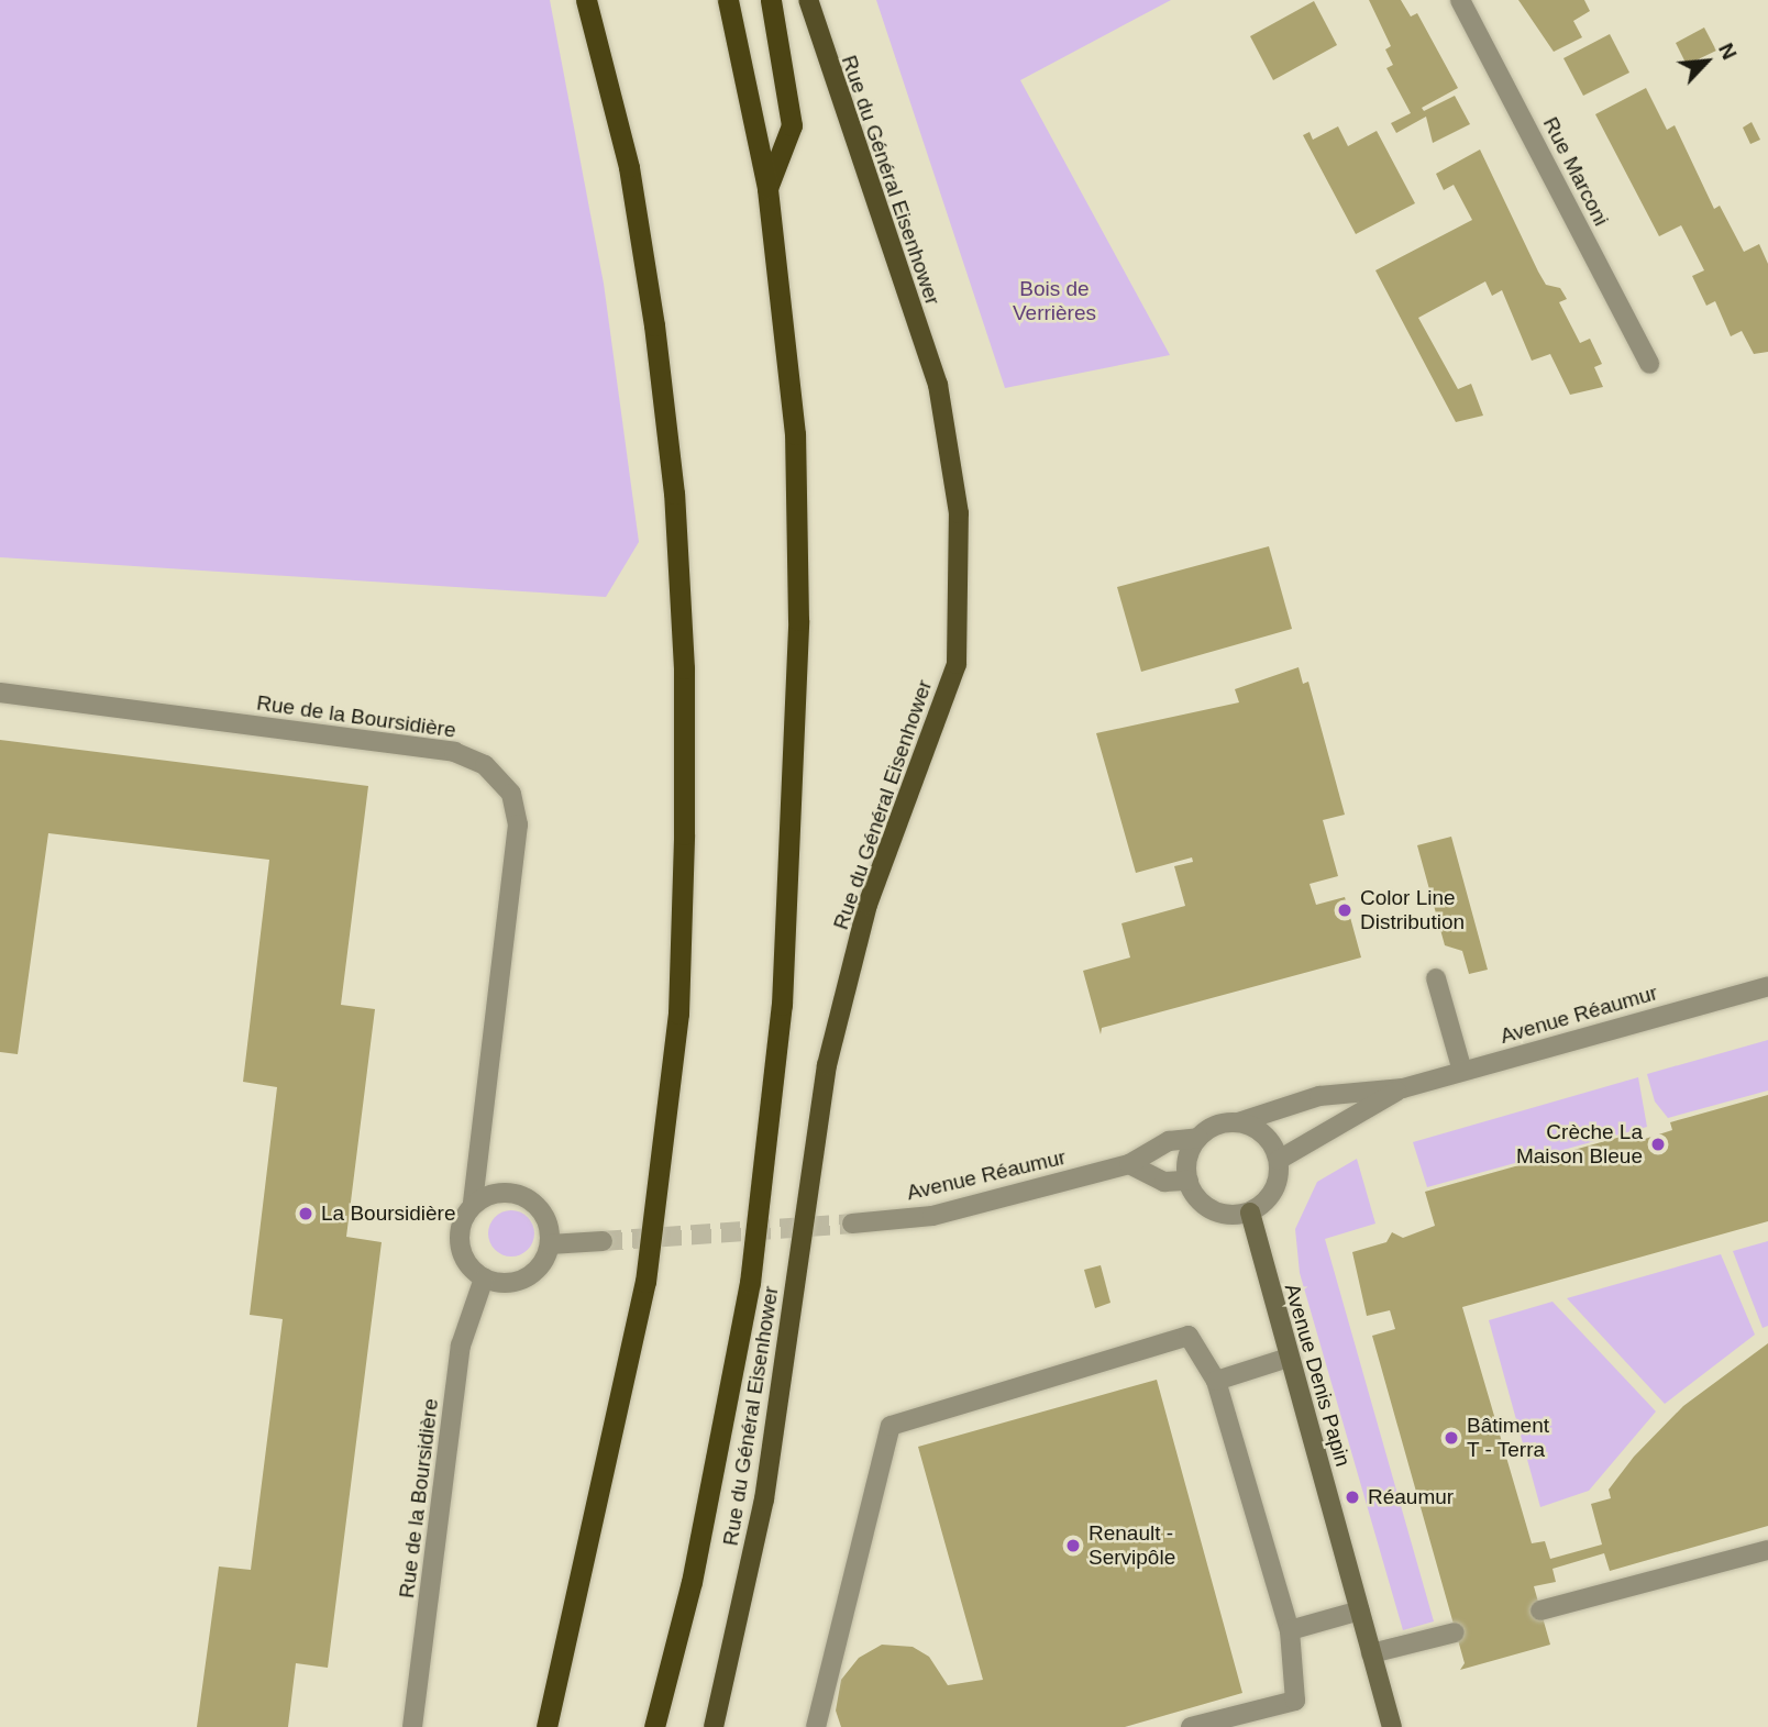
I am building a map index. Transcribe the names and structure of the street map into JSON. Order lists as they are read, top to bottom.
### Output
{
  "streets": {
    "main road": ["Rue du Général Eisenhower", "Avenue Denis Papin"],
    "street": ["Rue Marconi", "Rue de la Boursidière", "Avenue Réaumur"]
  },
  "crossings": [
    ["Avenue Réaumur", "Avenue Denis Papin"]
  ],
  "parks": ["Bois de Verrières"],
  "places": [
    "Color Line Distribution",
    "Crèche La Maison Bleue",
    "La Boursidière",
    "Bâtiment T - Terra",
    "Réaumur",
    "Renault - Servipôle"
  ],
  "north": "top right"
}
